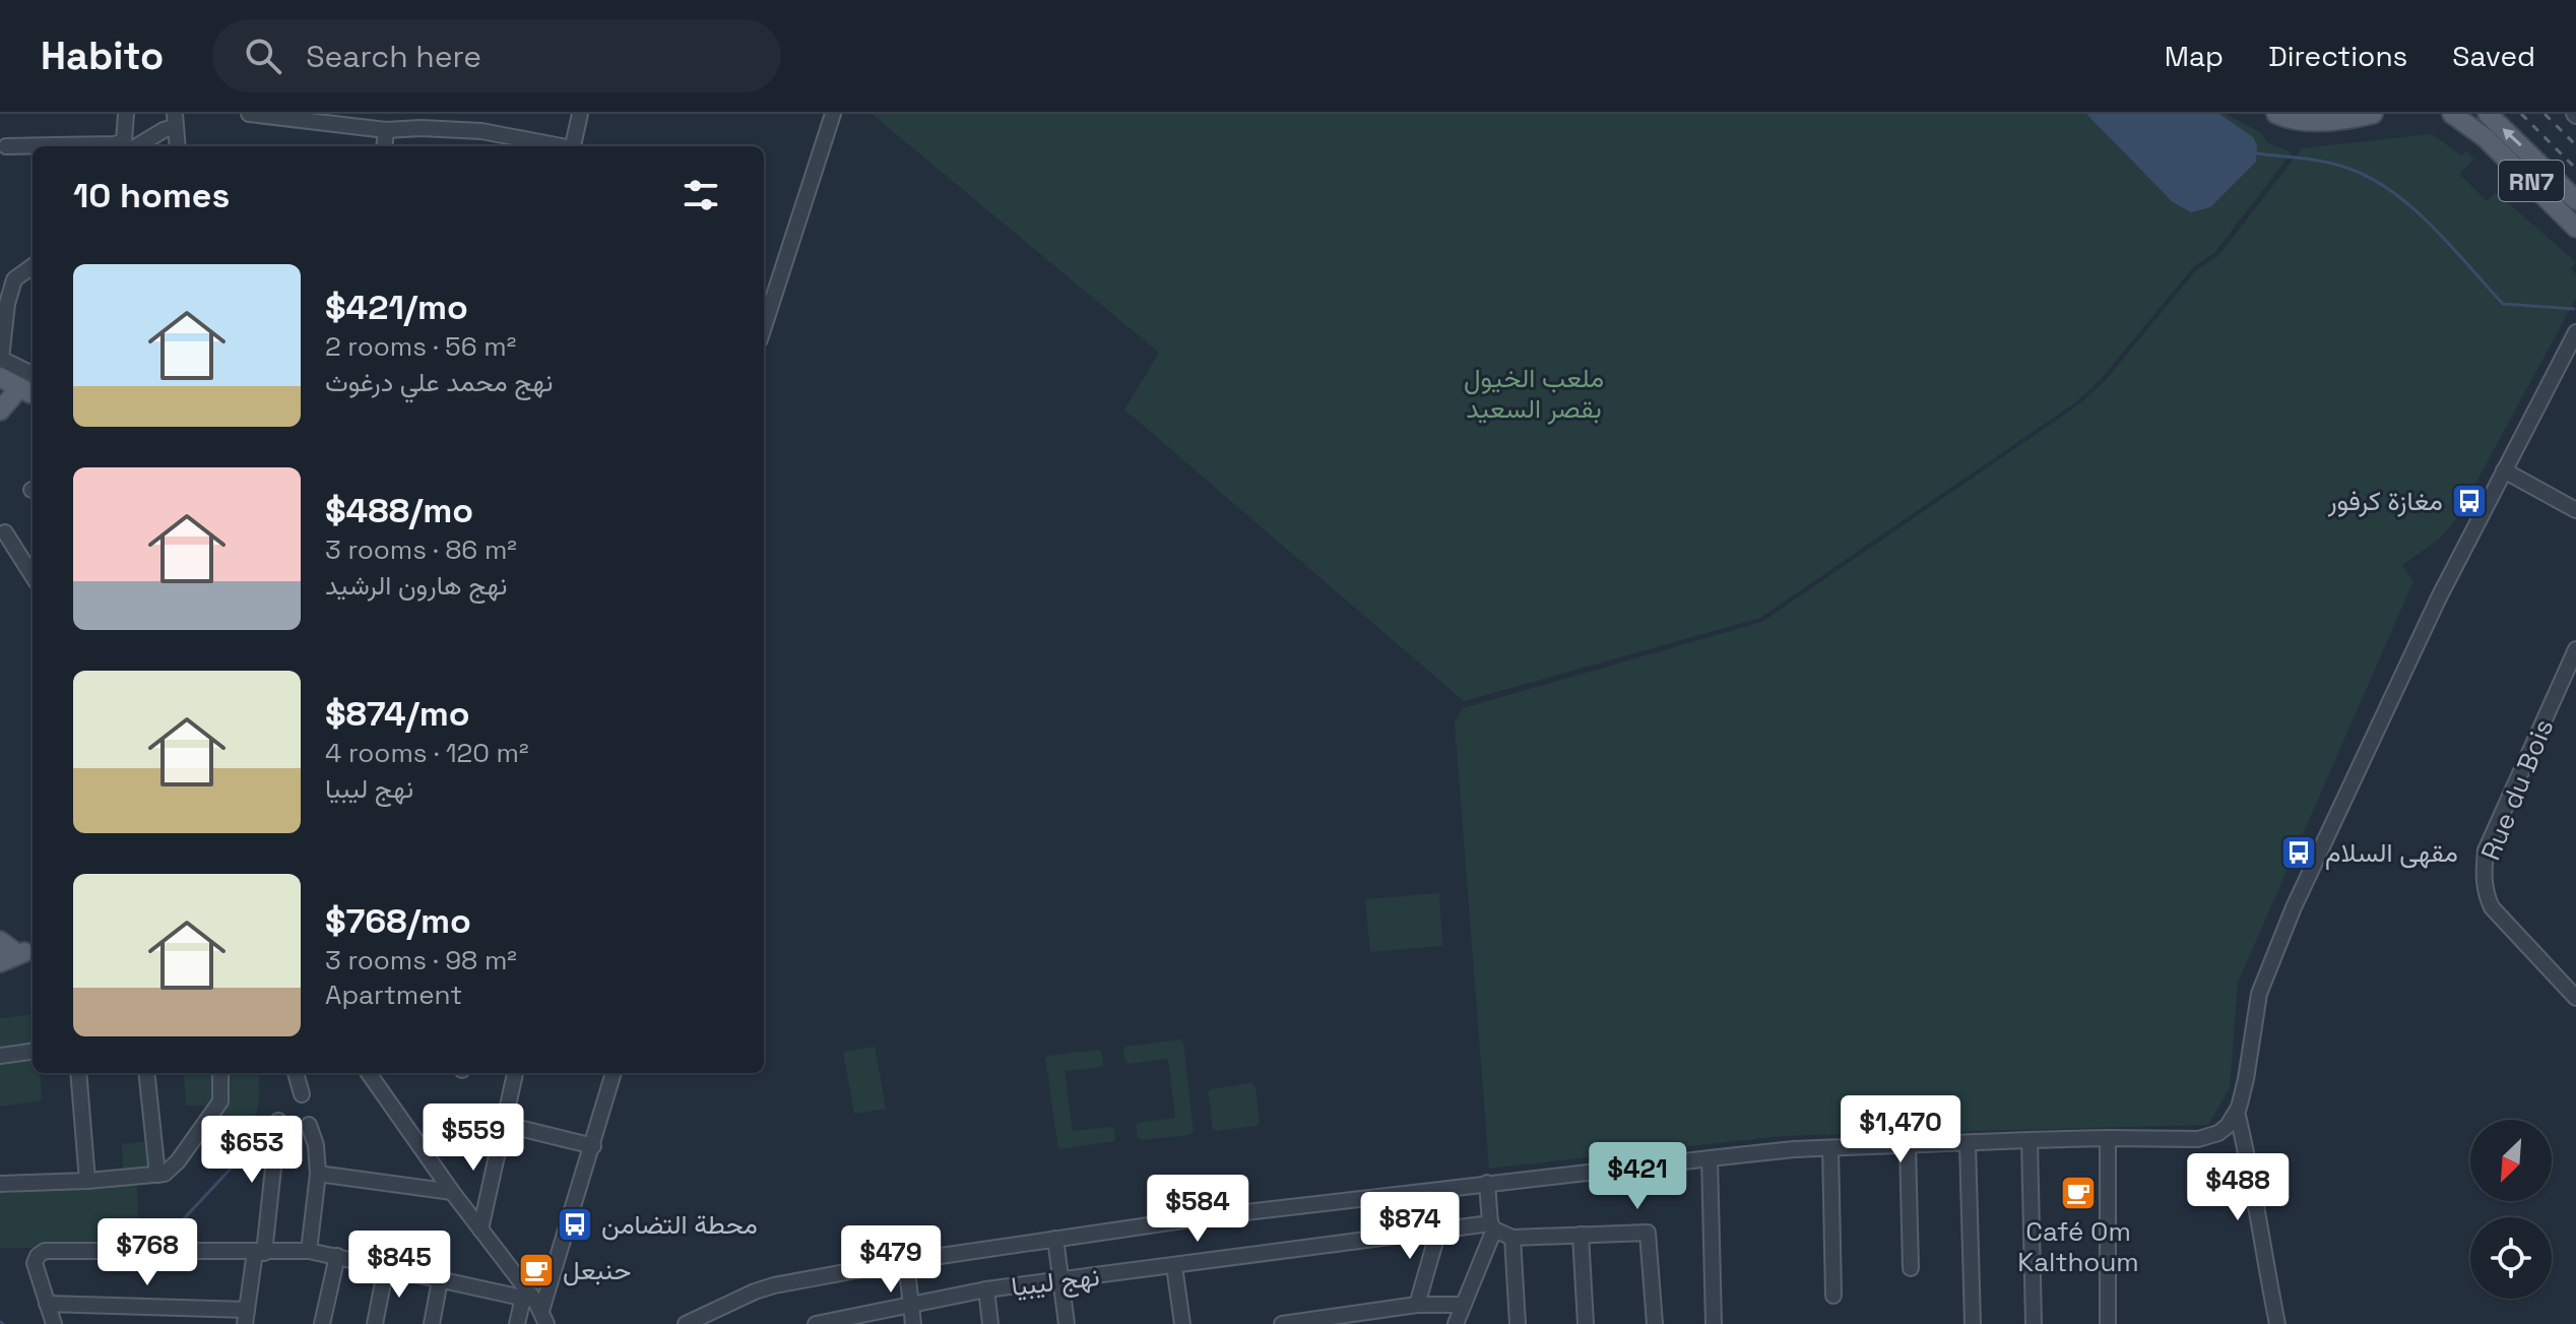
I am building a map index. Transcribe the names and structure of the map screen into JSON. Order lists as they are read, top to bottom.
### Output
{
  "streets": {
    "main road": ["RN7"],
    "street": ["Rue du Bois", "نهج ليبيا"]
  },
  "parks": ["ملعب الخيول بقصر السعيد"],
  "places": {
    "bus stop": ["مغازة كرفور", "مقهى السلام", "محطة التضامن"],
    "cafe": ["Café Om Kalthoum", "حنبعل"]
  },
  "north": "bottom left",
  "page": {
    "header": "Habito",
    "search": "Search here",
    "nav": ["Map", "Directions", "Saved"],
    "heading": "10 homes",
    "list": [
      {
        "name": "$421/mo",
        "note": "2 rooms · 56 m² · نهج محمد علي درغوث"
      },
      {
        "name": "$488/mo",
        "note": "3 rooms · 86 m² · نهج هارون الرشيد"
      },
      {
        "name": "$874/mo",
        "note": "4 rooms · 120 m² · نهج ليبيا"
      },
      {
        "name": "$768/mo",
        "note": "3 rooms · 98 m² · Apartment"
      }
    ],
    "price": [
      "$1,470",
      "$559",
      "$653",
      "$421",
      "$488",
      "$584",
      "$874",
      "$768",
      "$479",
      "$845"
    ]
  }
}
